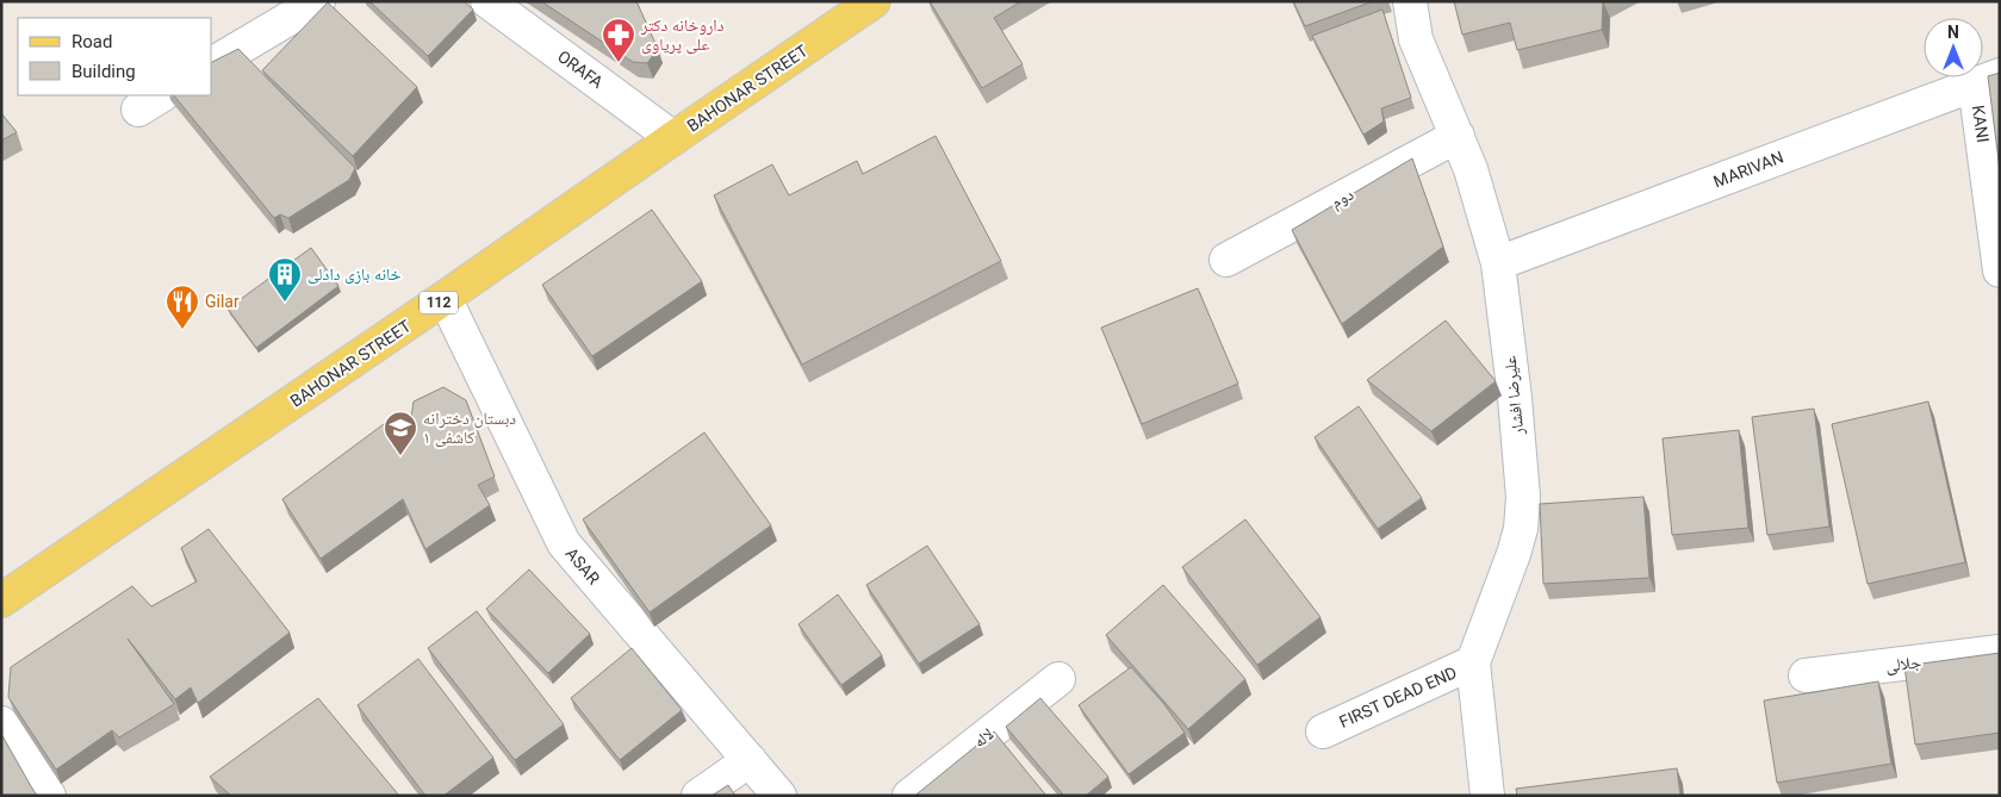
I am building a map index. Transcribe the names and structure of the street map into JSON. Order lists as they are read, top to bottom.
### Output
{
  "streets": {
    "main road": ["BAHONAR STREET", "112"],
    "street": [
      "ORAFA",
      "KANI",
      "MARIVAN",
      "دوم",
      "علیرضا افشار",
      "ASAR",
      "جلالی",
      "FIRST DEAD END",
      "لاله"
    ]
  },
  "crossings": [
    ["ORAFA", "BAHONAR STREET"],
    ["BAHONAR STREET", "ASAR"],
    ["KANI", "MARIVAN"],
    ["MARIVAN", "علیرضا افشار"],
    ["دوم", "علیرضا افشار"],
    ["علیرضا افشار", "FIRST DEAD END"]
  ],
  "places": {
    "pharmacy": ["داروخانه دکتر علی پریاوی"],
    "building": ["خانه بازی دادلی"],
    "restaurant": ["Gilar"],
    "school or university": ["دبستان دخترانه کاشفی ۱"]
  },
  "legend": ["Road", "Building"],
  "north": "top"
}
